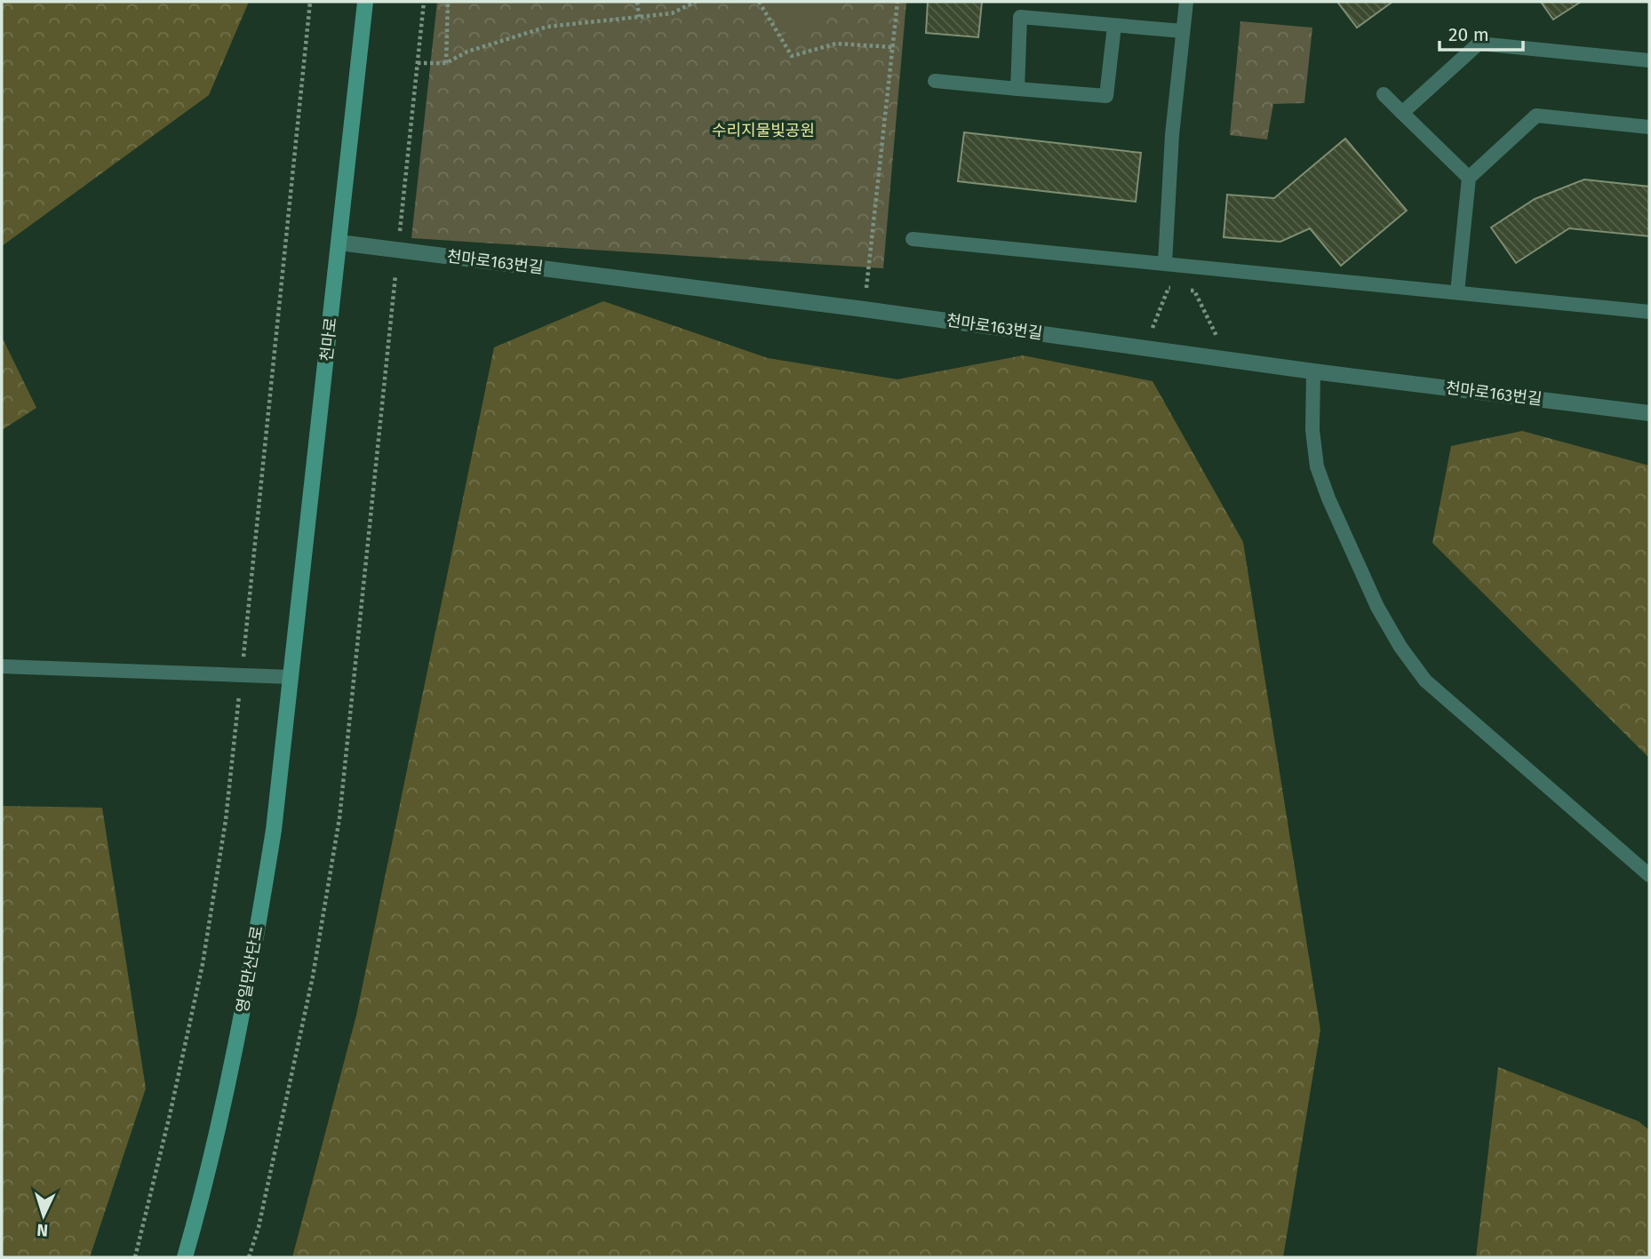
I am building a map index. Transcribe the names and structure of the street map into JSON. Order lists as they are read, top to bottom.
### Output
{
  "streets": {
    "street": ["천마로163번길", "천마로", "영일만산단로"]
  },
  "crossings": [
    ["천마로163번길", "천마로"],
    ["천마로", "영일만산단로"]
  ],
  "parks": ["수리지물빛공원"],
  "scale_bar": "20 m",
  "north": "bottom"
}
